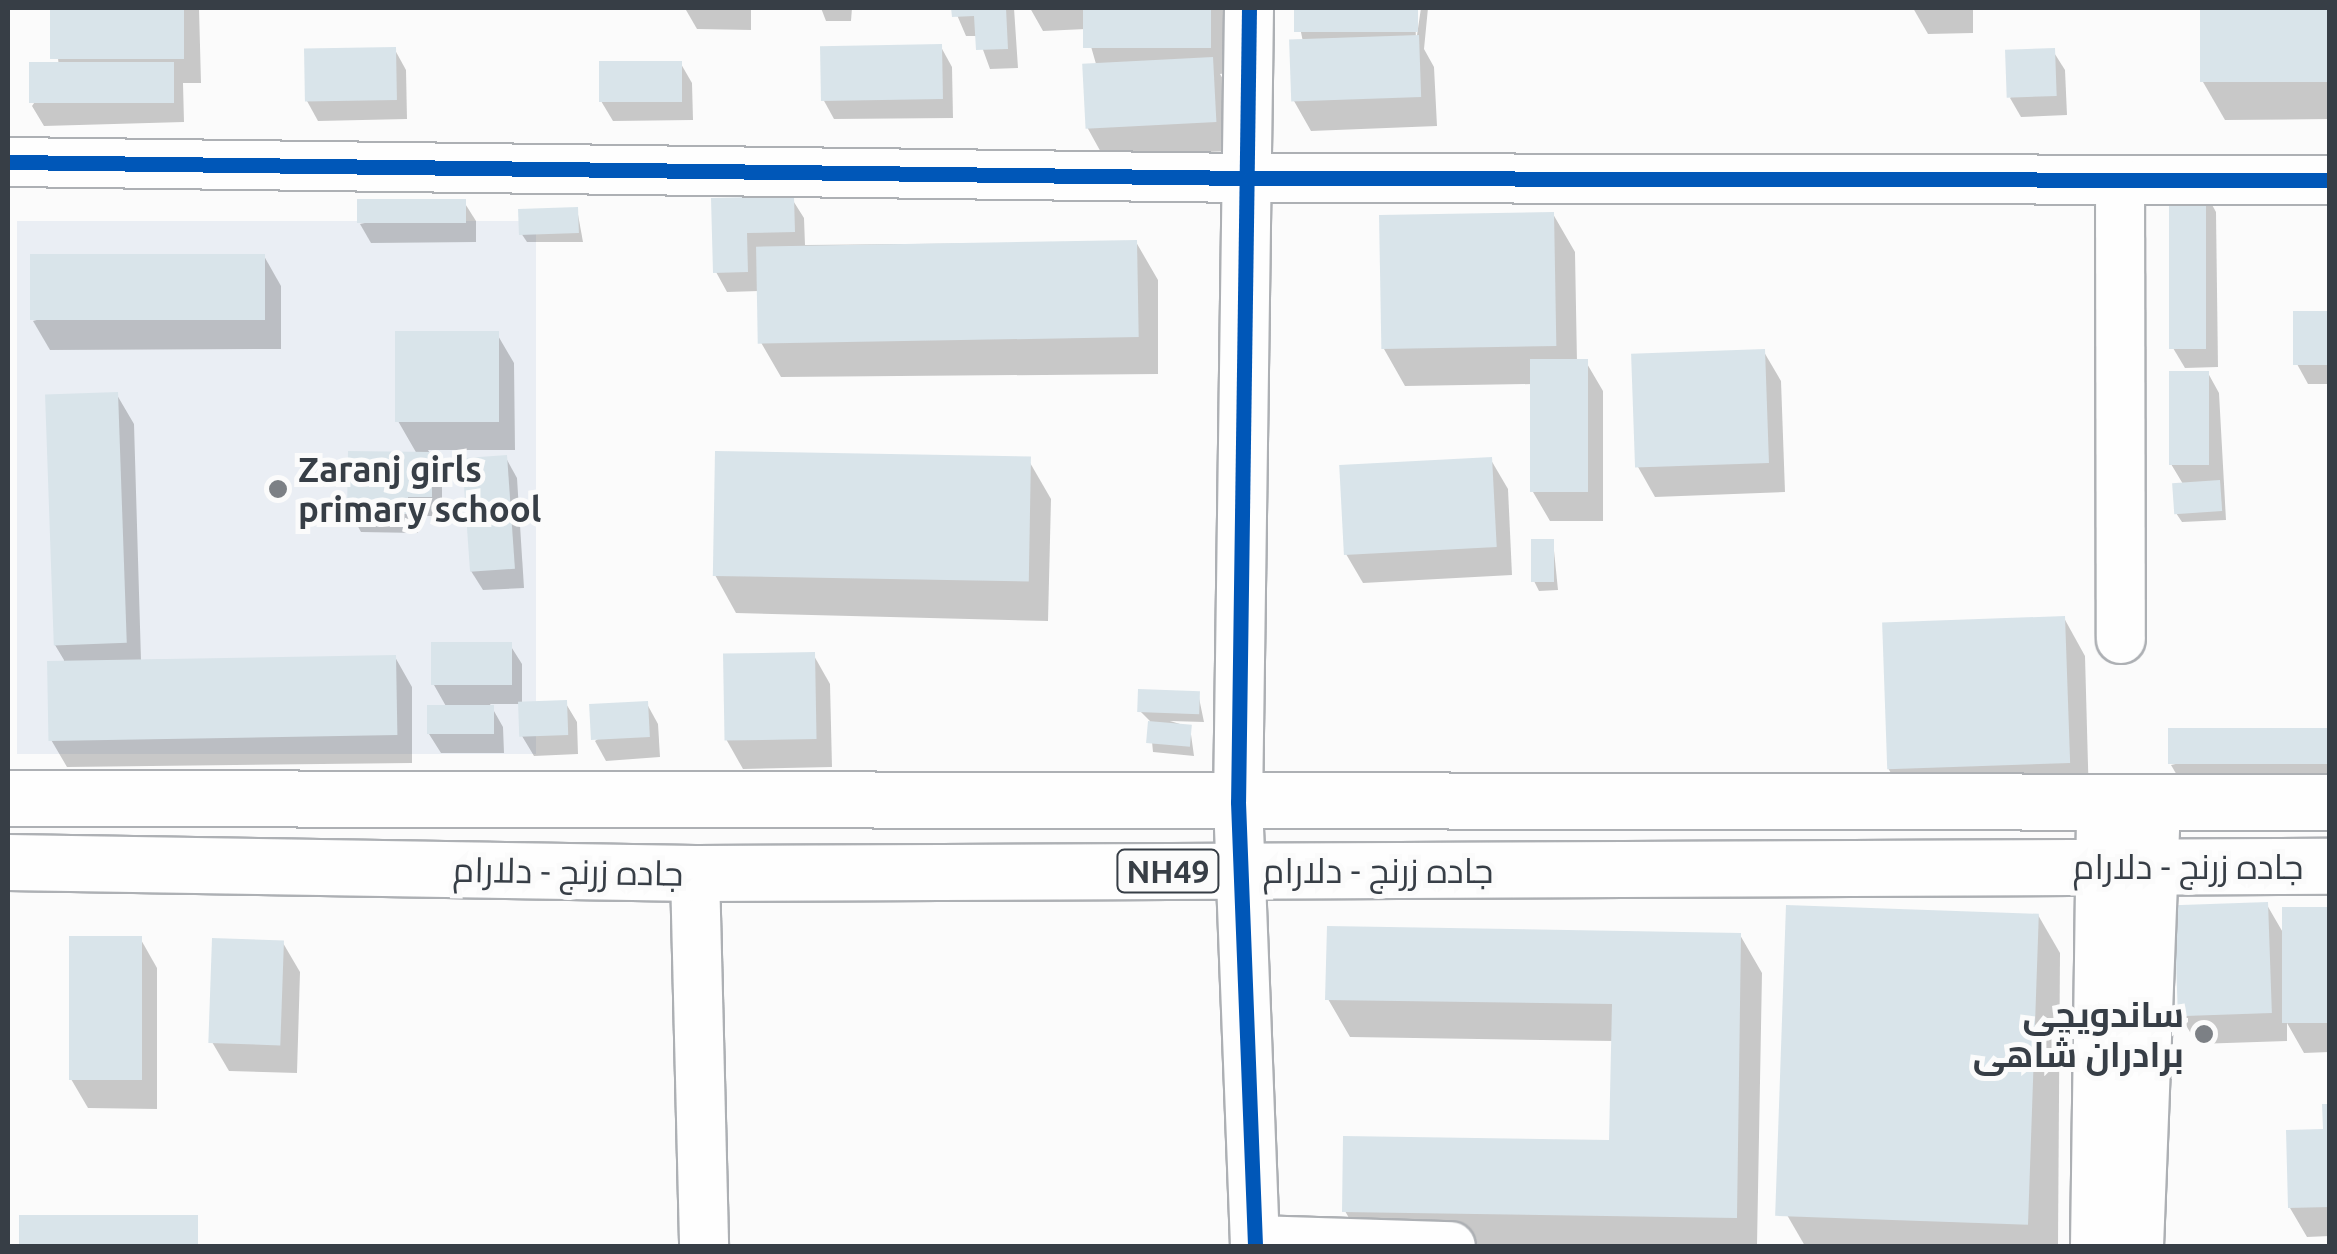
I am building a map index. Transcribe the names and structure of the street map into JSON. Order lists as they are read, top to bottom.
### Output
{
  "streets": {
    "main road": ["جاده زرنج - دلارام", "NH49"]
  },
  "places": ["Zaranj girls primary school", "ساندویچی برادران شاهی"]
}
